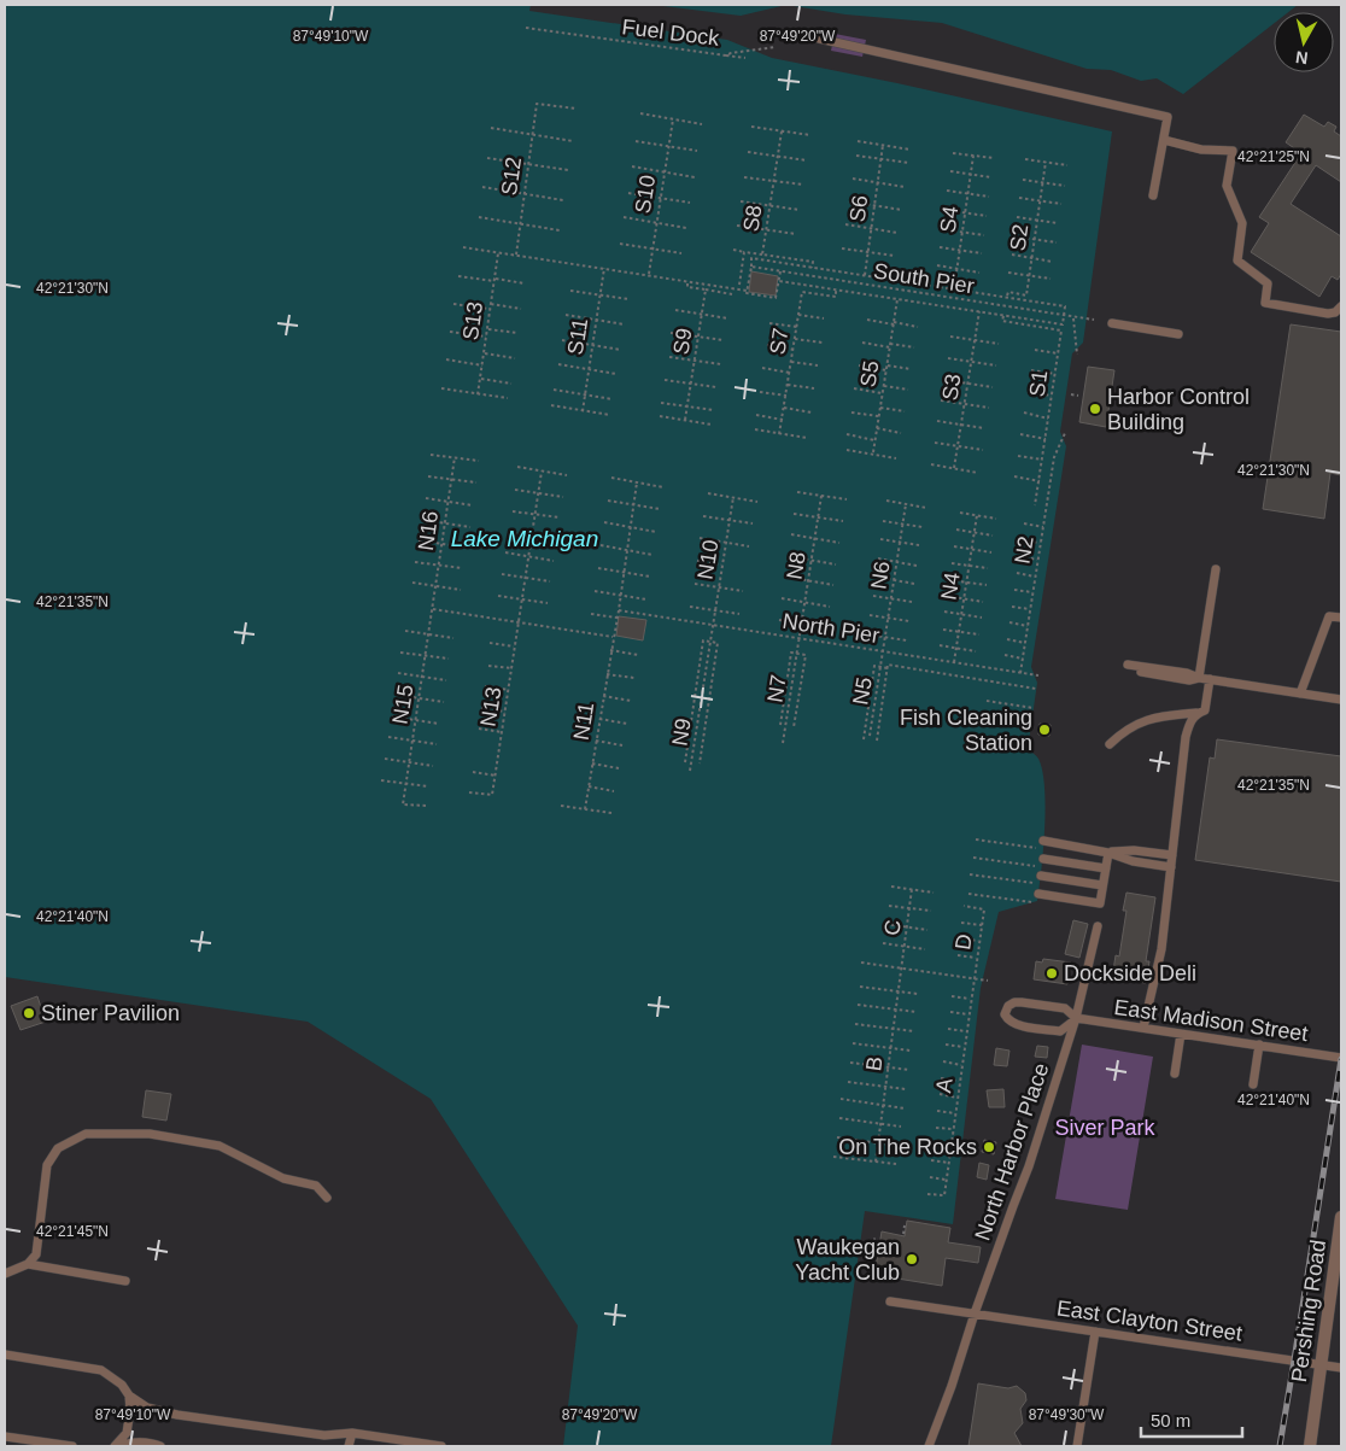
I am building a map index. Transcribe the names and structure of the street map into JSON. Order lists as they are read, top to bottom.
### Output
{
  "streets": {
    "street": ["Pershing Road"],
    "lane": ["East Madison Street", "North Harbor Place", "East Clayton Street"],
    "path": [
      "Fuel Dock",
      "S12",
      "S10",
      "S6",
      "S8",
      "S4",
      "S2",
      "South Pier",
      "S13",
      "S11",
      "S9",
      "S7",
      "S5",
      "S1",
      "S3",
      "N16",
      "N2",
      "N10",
      "N8",
      "N6",
      "N4",
      "North Pier",
      "N7",
      "N5",
      "N15",
      "N13",
      "N11",
      "N9",
      "C",
      "D",
      "B",
      "A"
    ]
  },
  "crossings": [
    ["N16", "N15"],
    ["N2", "North Pier"],
    ["N10", "N9"],
    ["N8", "N7"],
    ["N6", "N5"],
    ["N4", "North Pier"],
    ["North Pier", "N11"],
    ["C", "B"],
    ["D", "A"],
    ["East Madison Street", "North Harbor Place"],
    ["North Harbor Place", "East Clayton Street"],
    ["Pershing Road", "East Clayton Street"]
  ],
  "water": ["Lake Michigan"],
  "parks": ["Siver Park"],
  "places": [
    "Harbor Control Building",
    "Fish Cleaning Station",
    "Dockside Deli",
    "Stiner Pavilion",
    "On The Rocks",
    "Waukegan Yacht Club"
  ],
  "scale_bar": "50 m",
  "north": "bottom",
  "coordinates": [
    "87°49'10\"W",
    "87°49'20\"W",
    "42°21'25\"N",
    "42°21'30\"N",
    "42°21'35\"N",
    "42°21'40\"N",
    "42°21'45\"N",
    "87°49'30\"W"
  ]
}
